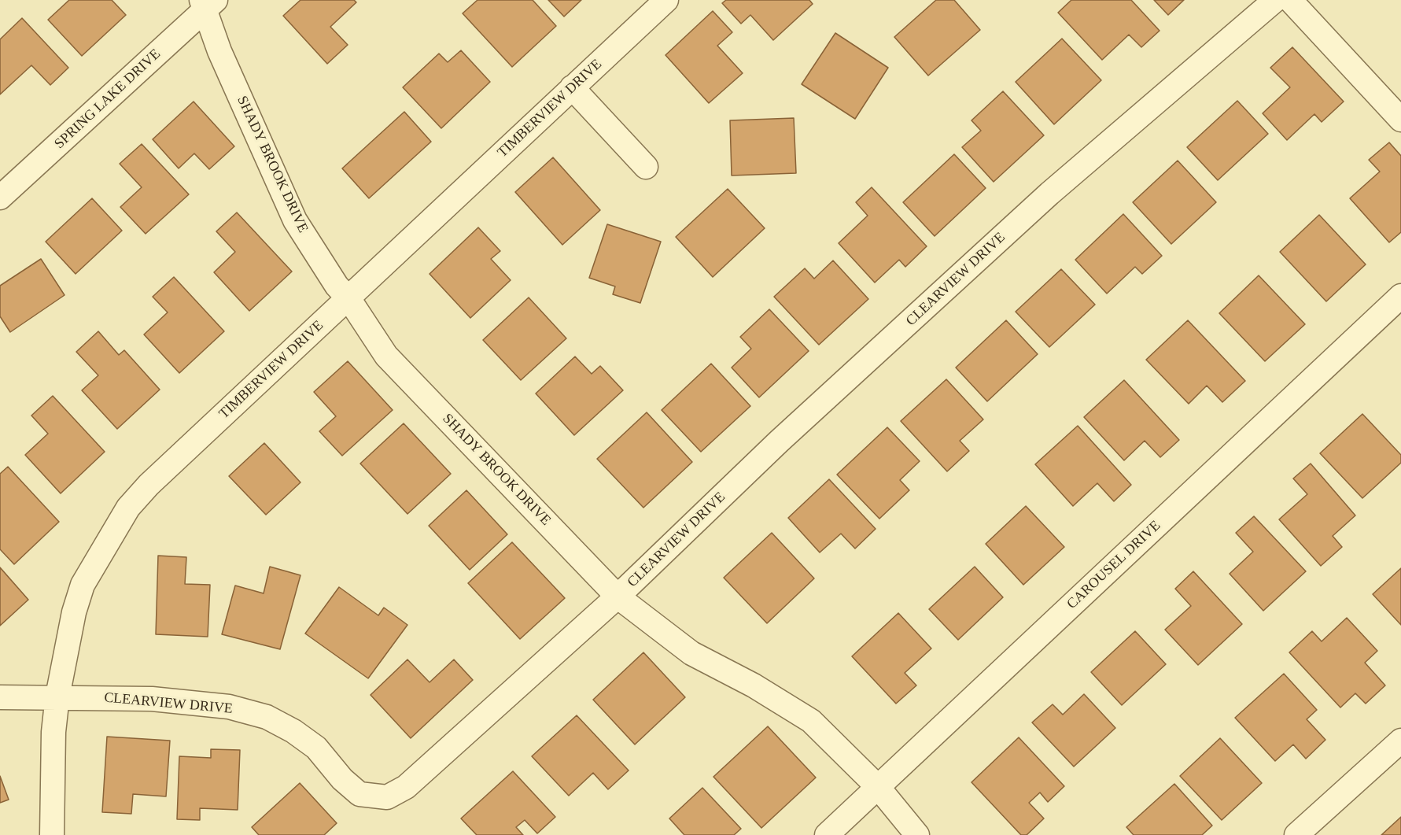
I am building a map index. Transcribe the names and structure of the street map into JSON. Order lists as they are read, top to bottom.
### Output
{
  "streets": {
    "street": [
      "SPRING LAKE DRIVE",
      "TIMBERVIEW DRIVE",
      "SHADY BROOK DRIVE",
      "CLEARVIEW DRIVE",
      "CAROUSEL DRIVE"
    ]
  },
  "crossings": [
    ["SPRING LAKE DRIVE", "SHADY BROOK DRIVE"],
    ["TIMBERVIEW DRIVE", "SHADY BROOK DRIVE"],
    ["TIMBERVIEW DRIVE", "CLEARVIEW DRIVE"],
    ["SHADY BROOK DRIVE", "CLEARVIEW DRIVE"],
    ["SHADY BROOK DRIVE", "CAROUSEL DRIVE"]
  ]
}
